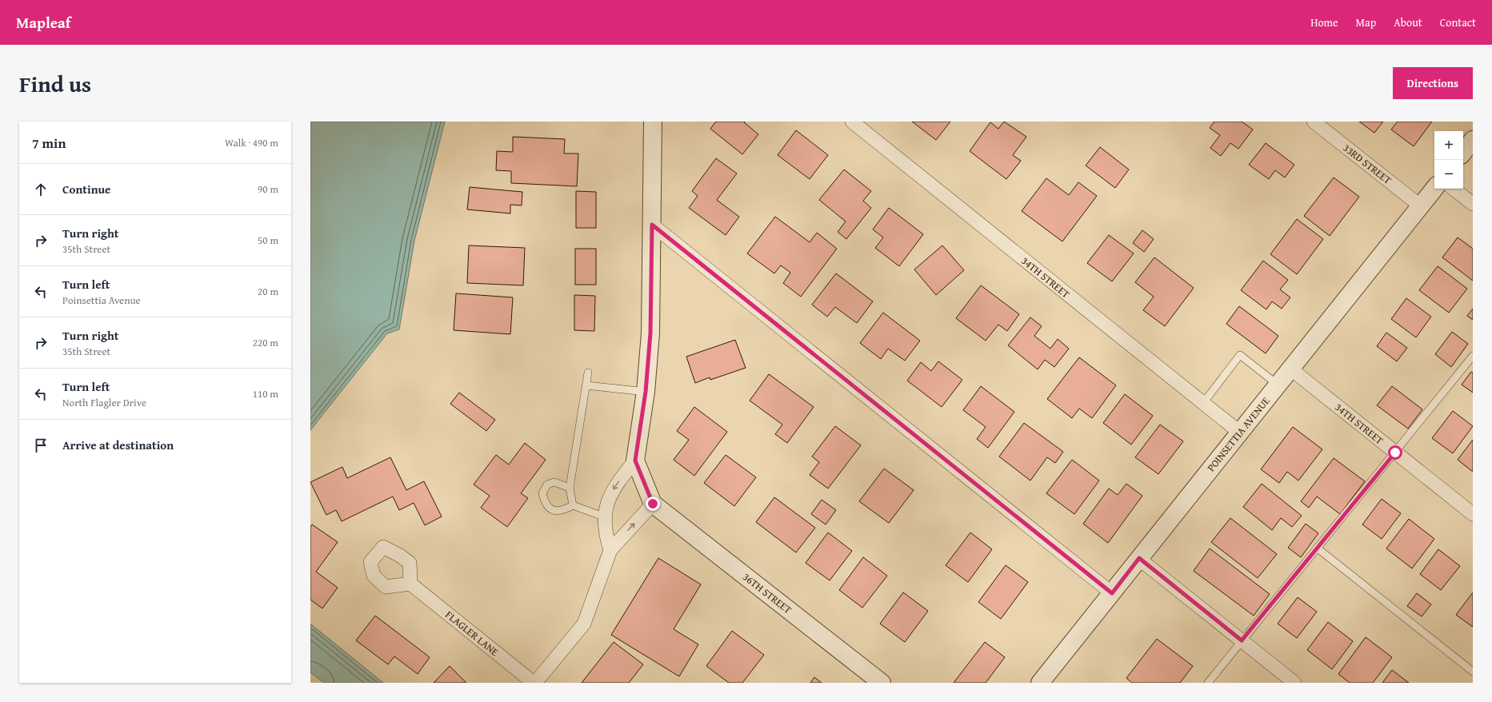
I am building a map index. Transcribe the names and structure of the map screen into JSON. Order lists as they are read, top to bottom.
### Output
{
  "streets": {
    "street": [
      "33RD STREET",
      "34TH STREET",
      "POINSETTIA AVENUE",
      "36TH STREET",
      "FLAGLER LANE"
    ]
  },
  "crossings": [
    ["33RD STREET", "POINSETTIA AVENUE"],
    ["34TH STREET", "POINSETTIA AVENUE"]
  ],
  "page": {
    "header": "Mapleaf",
    "nav": [
      "Home",
      "Map",
      "About",
      "Contact"
    ],
    "title": "Find us",
    "buttons": "Directions",
    "heading": ["7 min", "Walk · 490 m"],
    "map_buttons": ["+", "−"],
    "list": [
      ["Continue", "90 m"],
      ["Turn right", "35th Street", "50 m"],
      ["Turn left", "Poinsettia Avenue", "20 m"],
      ["Turn right", "35th Street", "220 m"],
      ["Turn left", "North Flagler Drive", "110 m"],
      "Arrive at destination"
    ]
  }
}
